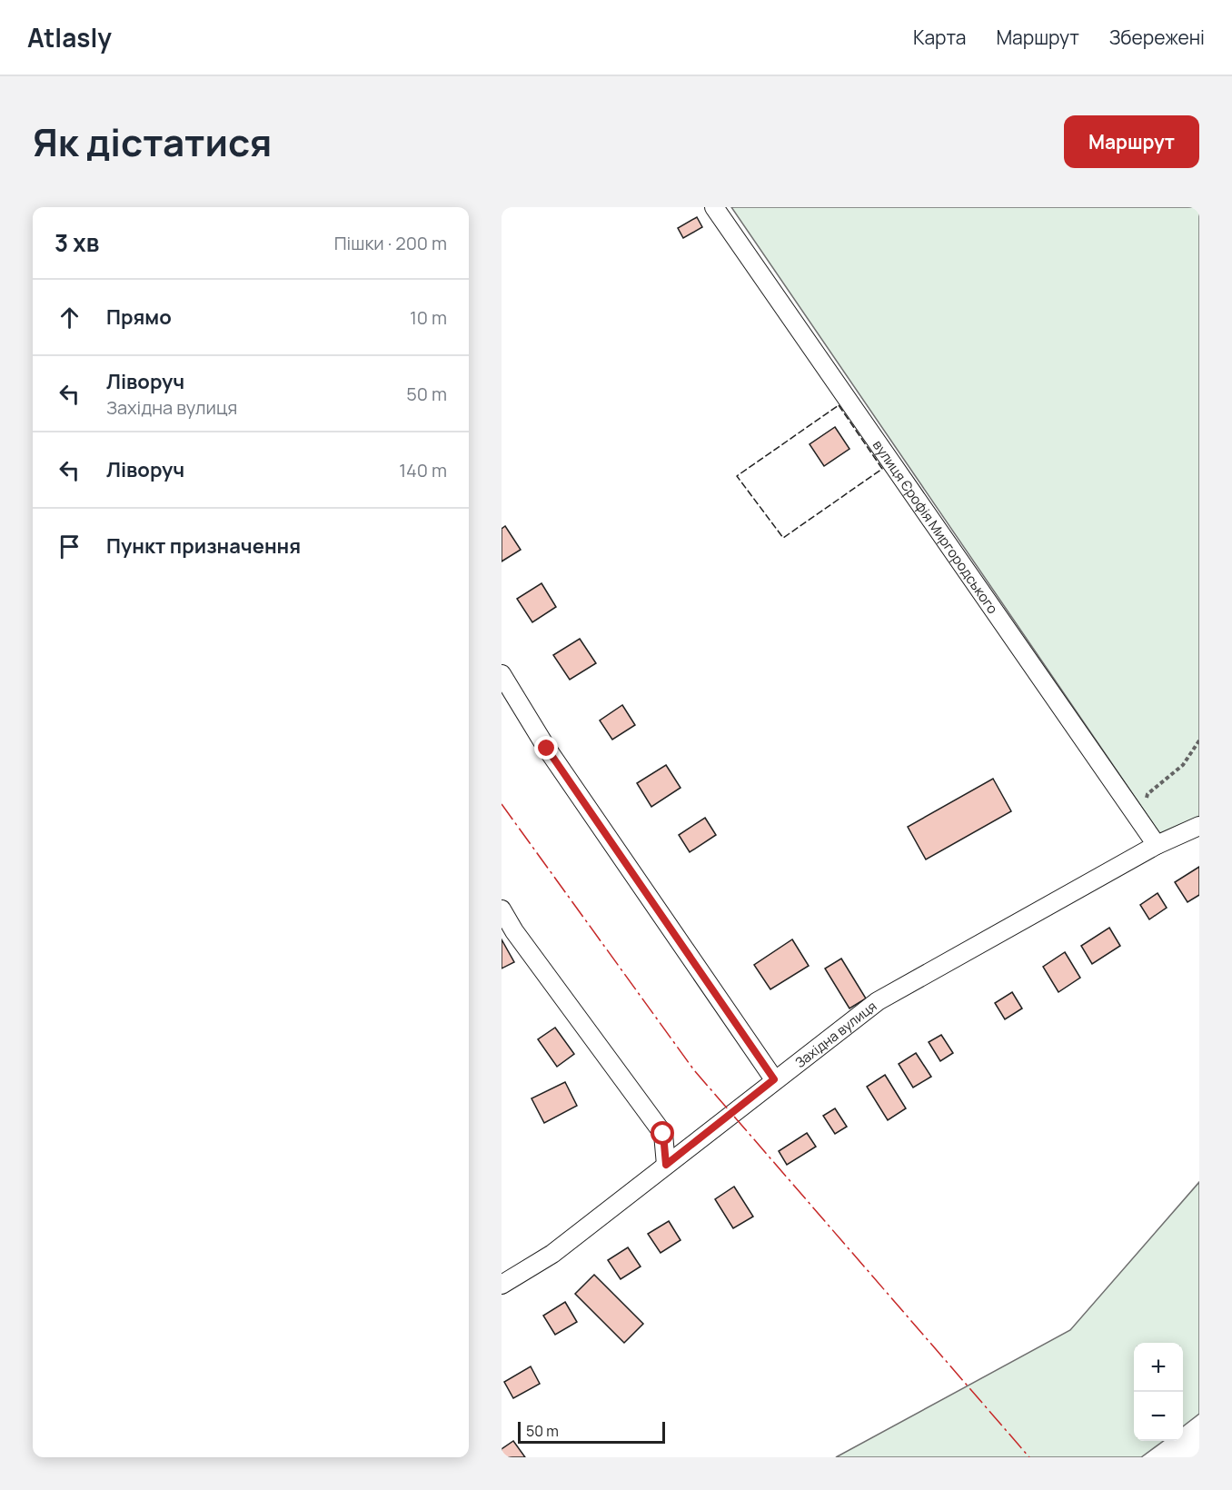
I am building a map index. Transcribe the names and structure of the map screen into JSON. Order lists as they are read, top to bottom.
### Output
{
  "streets": {
    "street": ["вулиця Єрофія Миргородського", "Західна вулиця"]
  },
  "crossings": [
    ["вулиця Єрофія Миргородського", "Західна вулиця"]
  ],
  "scale_bar": "50 m",
  "page": {
    "header": "Atlasly",
    "nav": ["Карта", "Маршрут", "Збережені"],
    "title": "Як дістатися",
    "buttons": "Маршрут",
    "heading": ["3 хв", "Пішки · 200 m"],
    "list": [
      ["Прямо", "10 m"],
      ["Ліворуч", "Західна вулиця", "50 m"],
      ["Ліворуч", "140 m"],
      "Пункт призначення"
    ],
    "map_buttons": ["+", "−"],
    "scale": "50 m"
  }
}
